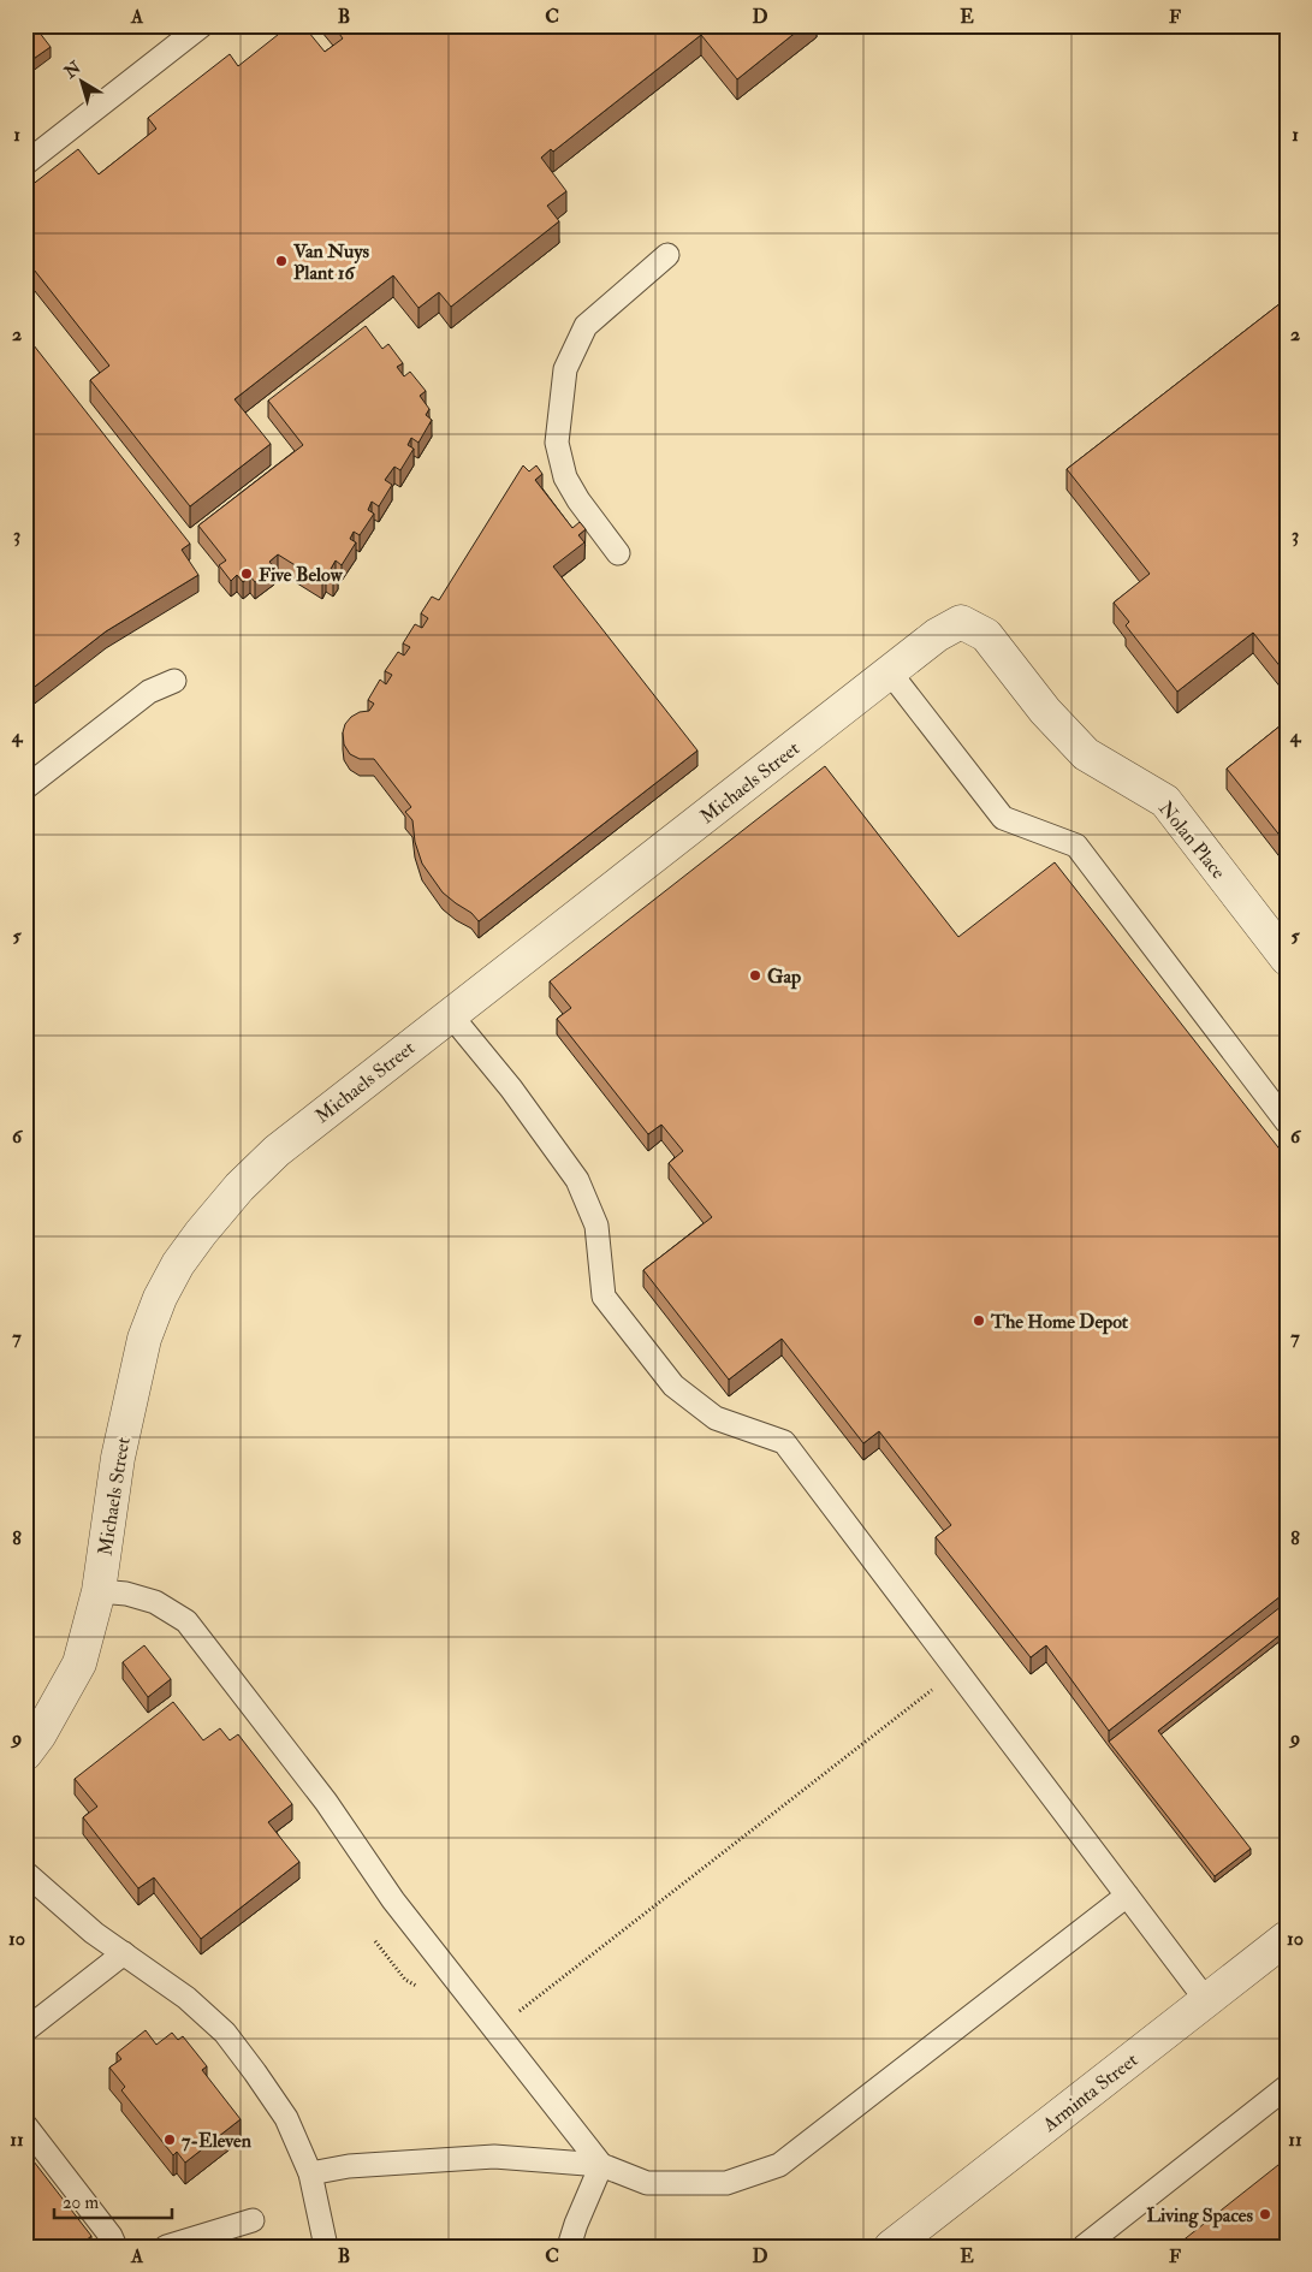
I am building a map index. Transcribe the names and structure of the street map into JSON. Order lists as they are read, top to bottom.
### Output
{
  "streets": {
    "street": ["Michaels Street", "Nolan Place", "Arminta Street"]
  },
  "crossings": [
    ["Michaels Street", "Nolan Place"]
  ],
  "places": [
    "Van Nuys Plant 16",
    "Five Below",
    "Gap",
    "The Home Depot",
    "7-Eleven",
    "Living Spaces"
  ],
  "scale_bar": "20 m",
  "north": "top left",
  "grid": {
    "columns": [
      "A",
      "B",
      "C",
      "D",
      "E",
      "F"
    ],
    "rows": [
      "1",
      "2",
      "3",
      "4",
      "5",
      "6",
      "7",
      "8",
      "9",
      "10",
      "11"
    ]
  }
}
